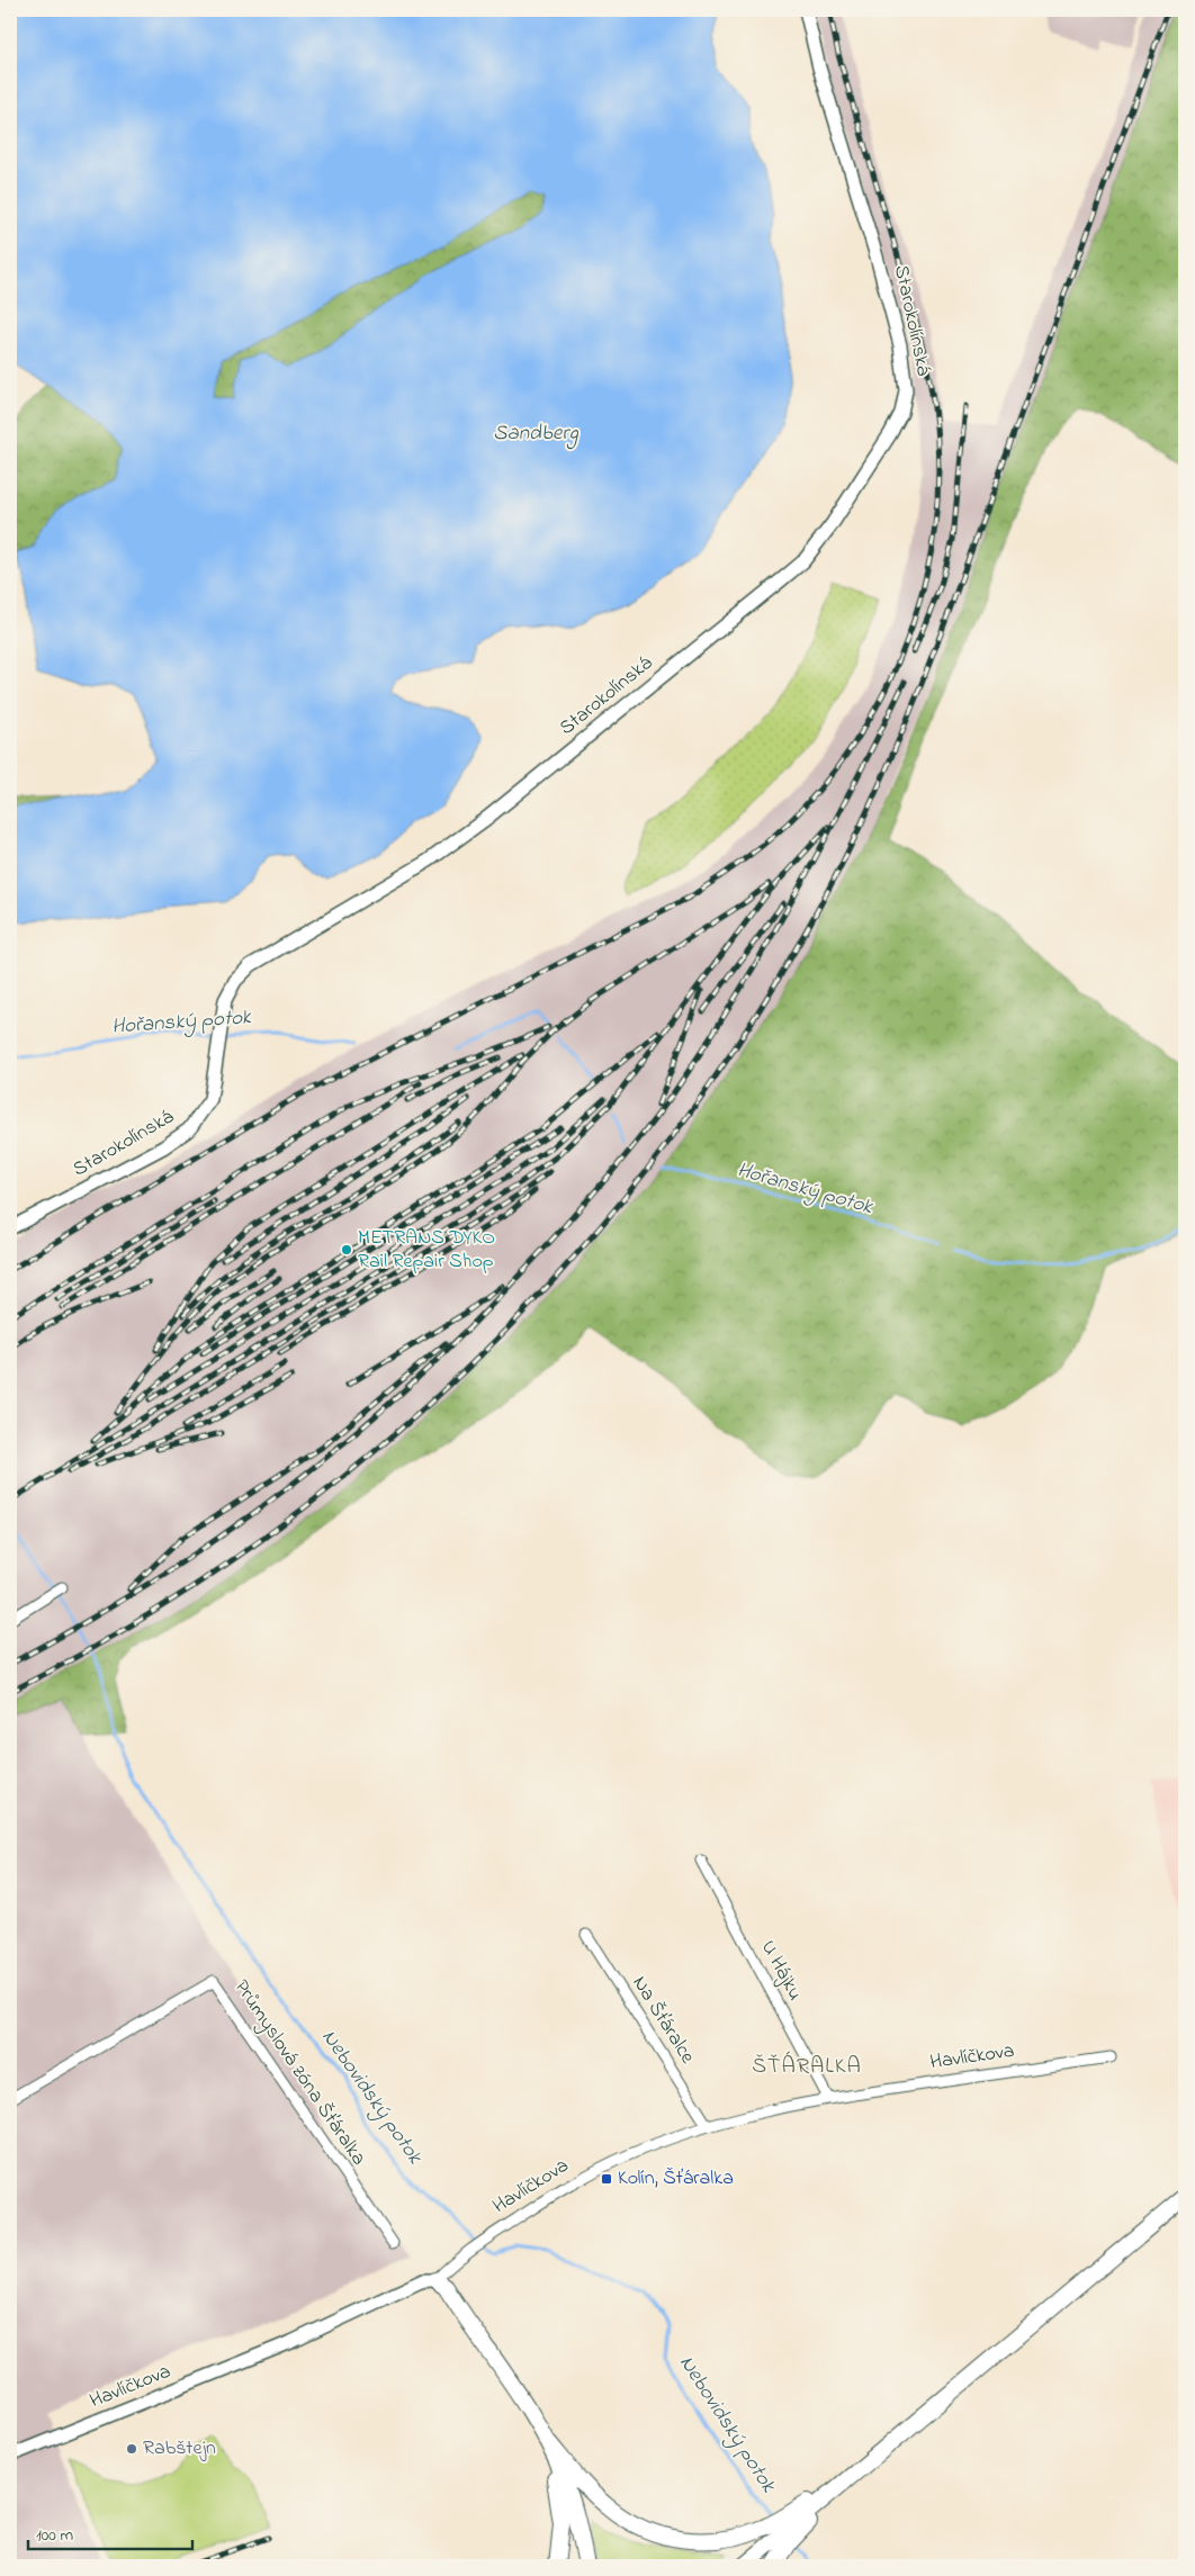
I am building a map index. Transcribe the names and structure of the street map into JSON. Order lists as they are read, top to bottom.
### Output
{
  "streets": {
    "street": [
      "Starokolínská",
      "U Hájku",
      "Na Šťáralce",
      "Havlíčkova",
      "Průmyslová zóna Šťáralka"
    ]
  },
  "crossings": [
    ["U Hájku", "Havlíčkova"],
    ["Na Šťáralce", "Havlíčkova"]
  ],
  "districts": ["ŠŤÁRALKA"],
  "water": ["Sandberg", "Hořanský potok", "Nebovidský potok"],
  "places": {
    "other": ["METRANS DYKO Rail Repair Shop", "Rabštejn"],
    "transit": ["Kolín, Šťáralka"]
  },
  "scale_bar": "100 m"
}
